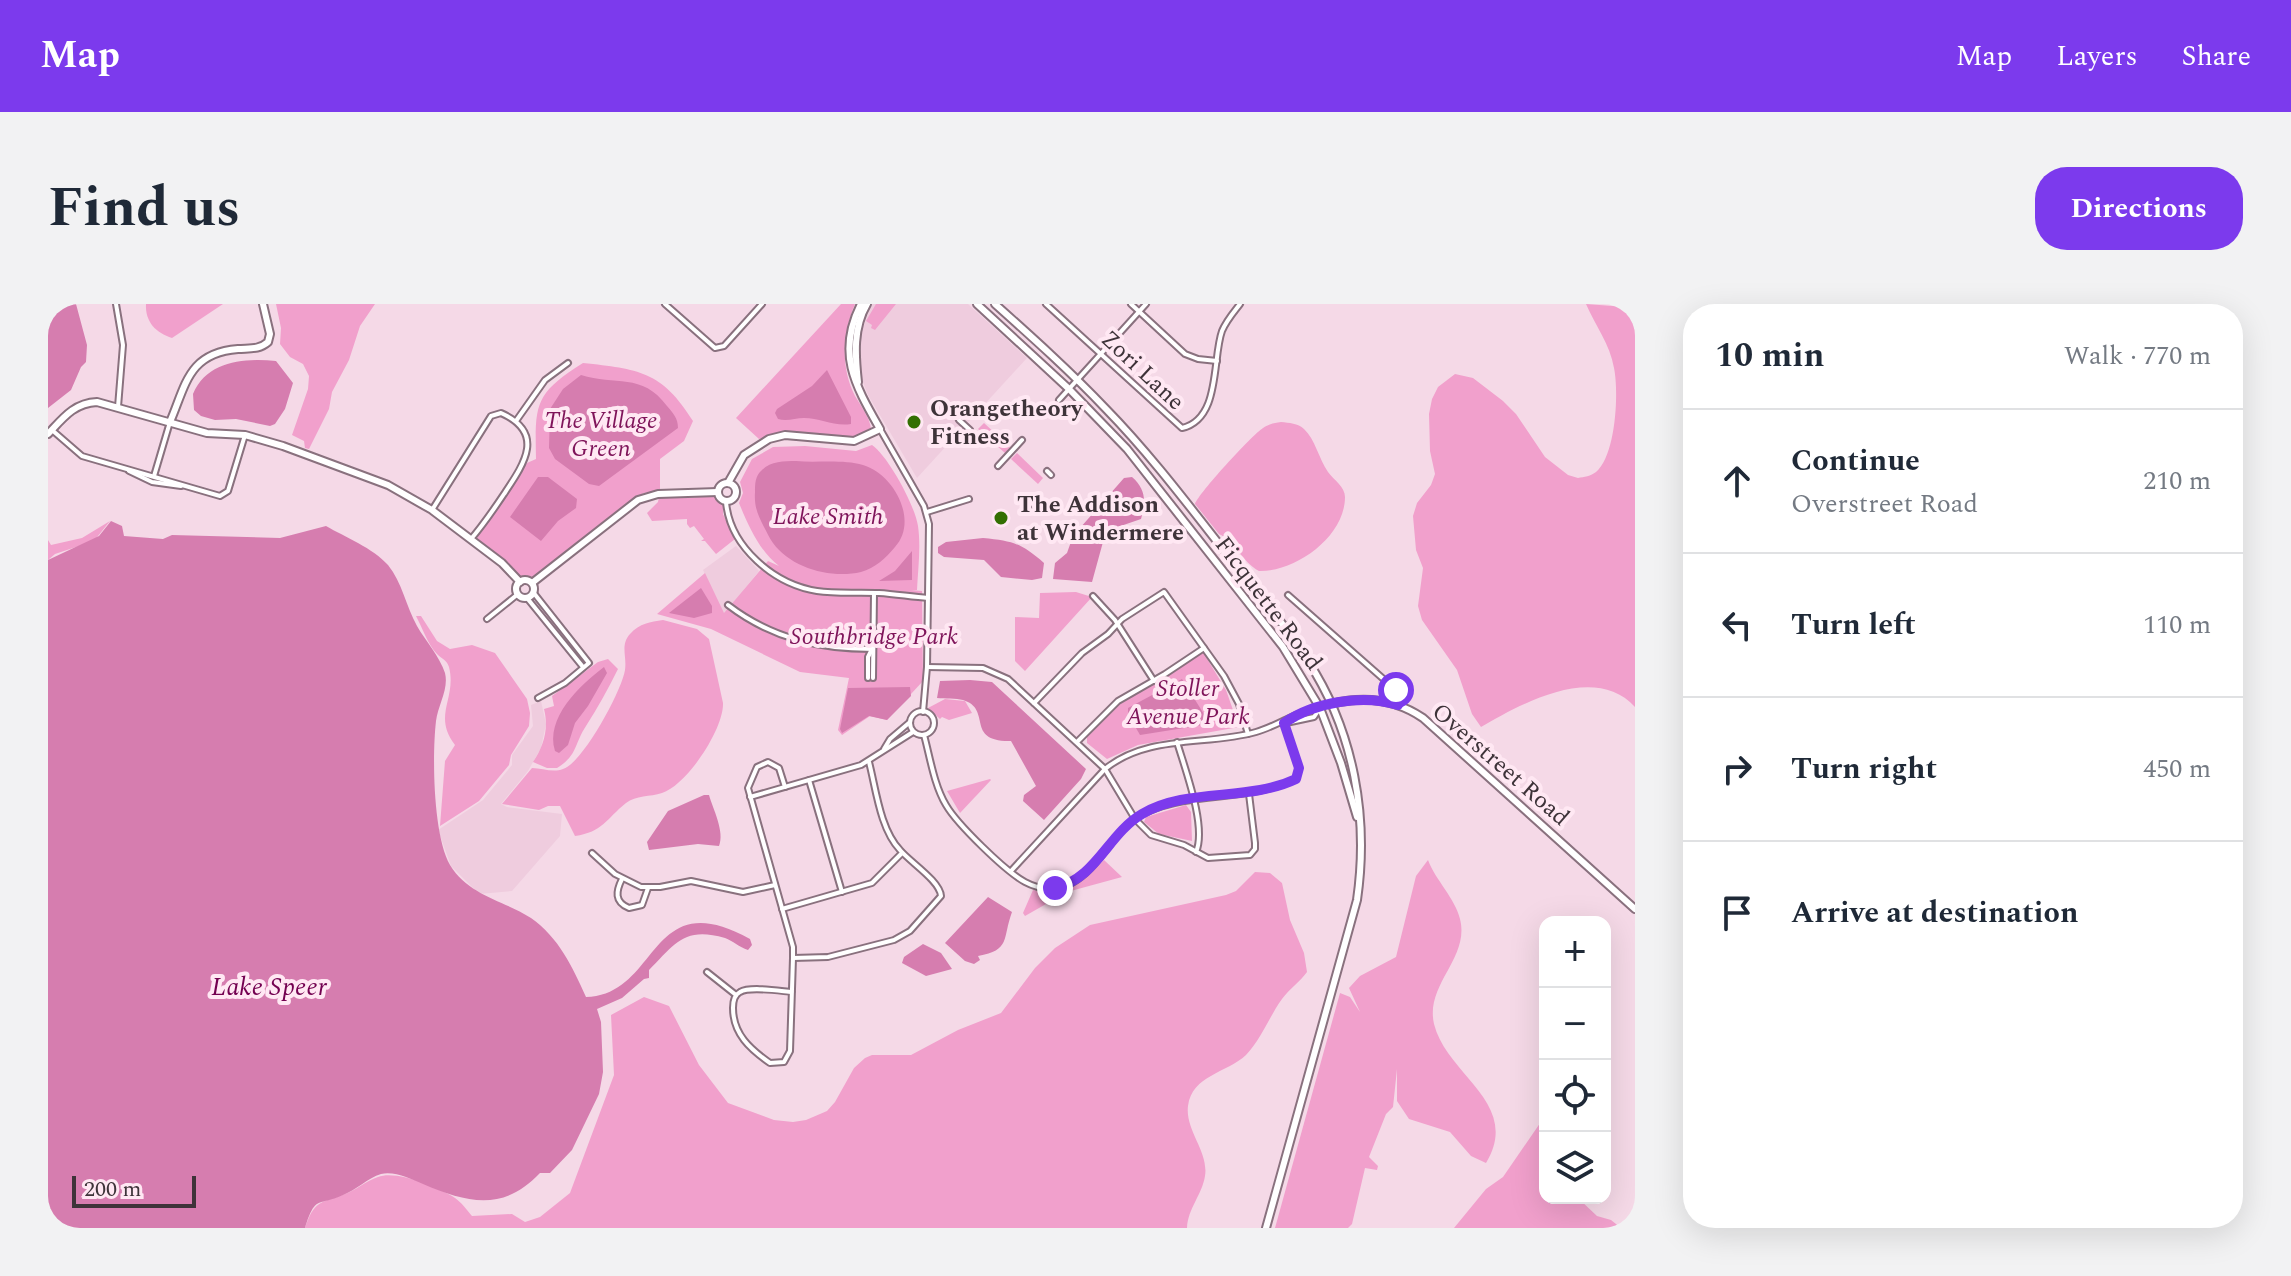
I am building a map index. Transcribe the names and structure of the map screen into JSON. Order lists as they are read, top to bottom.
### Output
{
  "streets": {
    "street": ["Zori Lane", "Ficquette Road", "Overstreet Road"]
  },
  "crossings": [
    ["Ficquette Road", "Overstreet Road"]
  ],
  "water": ["Lake Speer"],
  "parks": [
    "The Village Green",
    "Lake Smith",
    "Southbridge Park",
    "Stoller Avenue Park"
  ],
  "places": ["Orangetheory Fitness", "The Addison at Windermere"],
  "scale_bar": "200 m",
  "page": {
    "header": "Map",
    "nav": ["Map", "Layers", "Share"],
    "title": "Find us",
    "buttons": "Directions",
    "heading": ["10 min", "Walk · 770 m"],
    "list": [
      ["Continue", "Overstreet Road", "210 m"],
      ["Turn left", "110 m"],
      ["Turn right", "450 m"],
      "Arrive at destination"
    ],
    "map_buttons": ["+", "−"],
    "scale": "200 m"
  }
}
